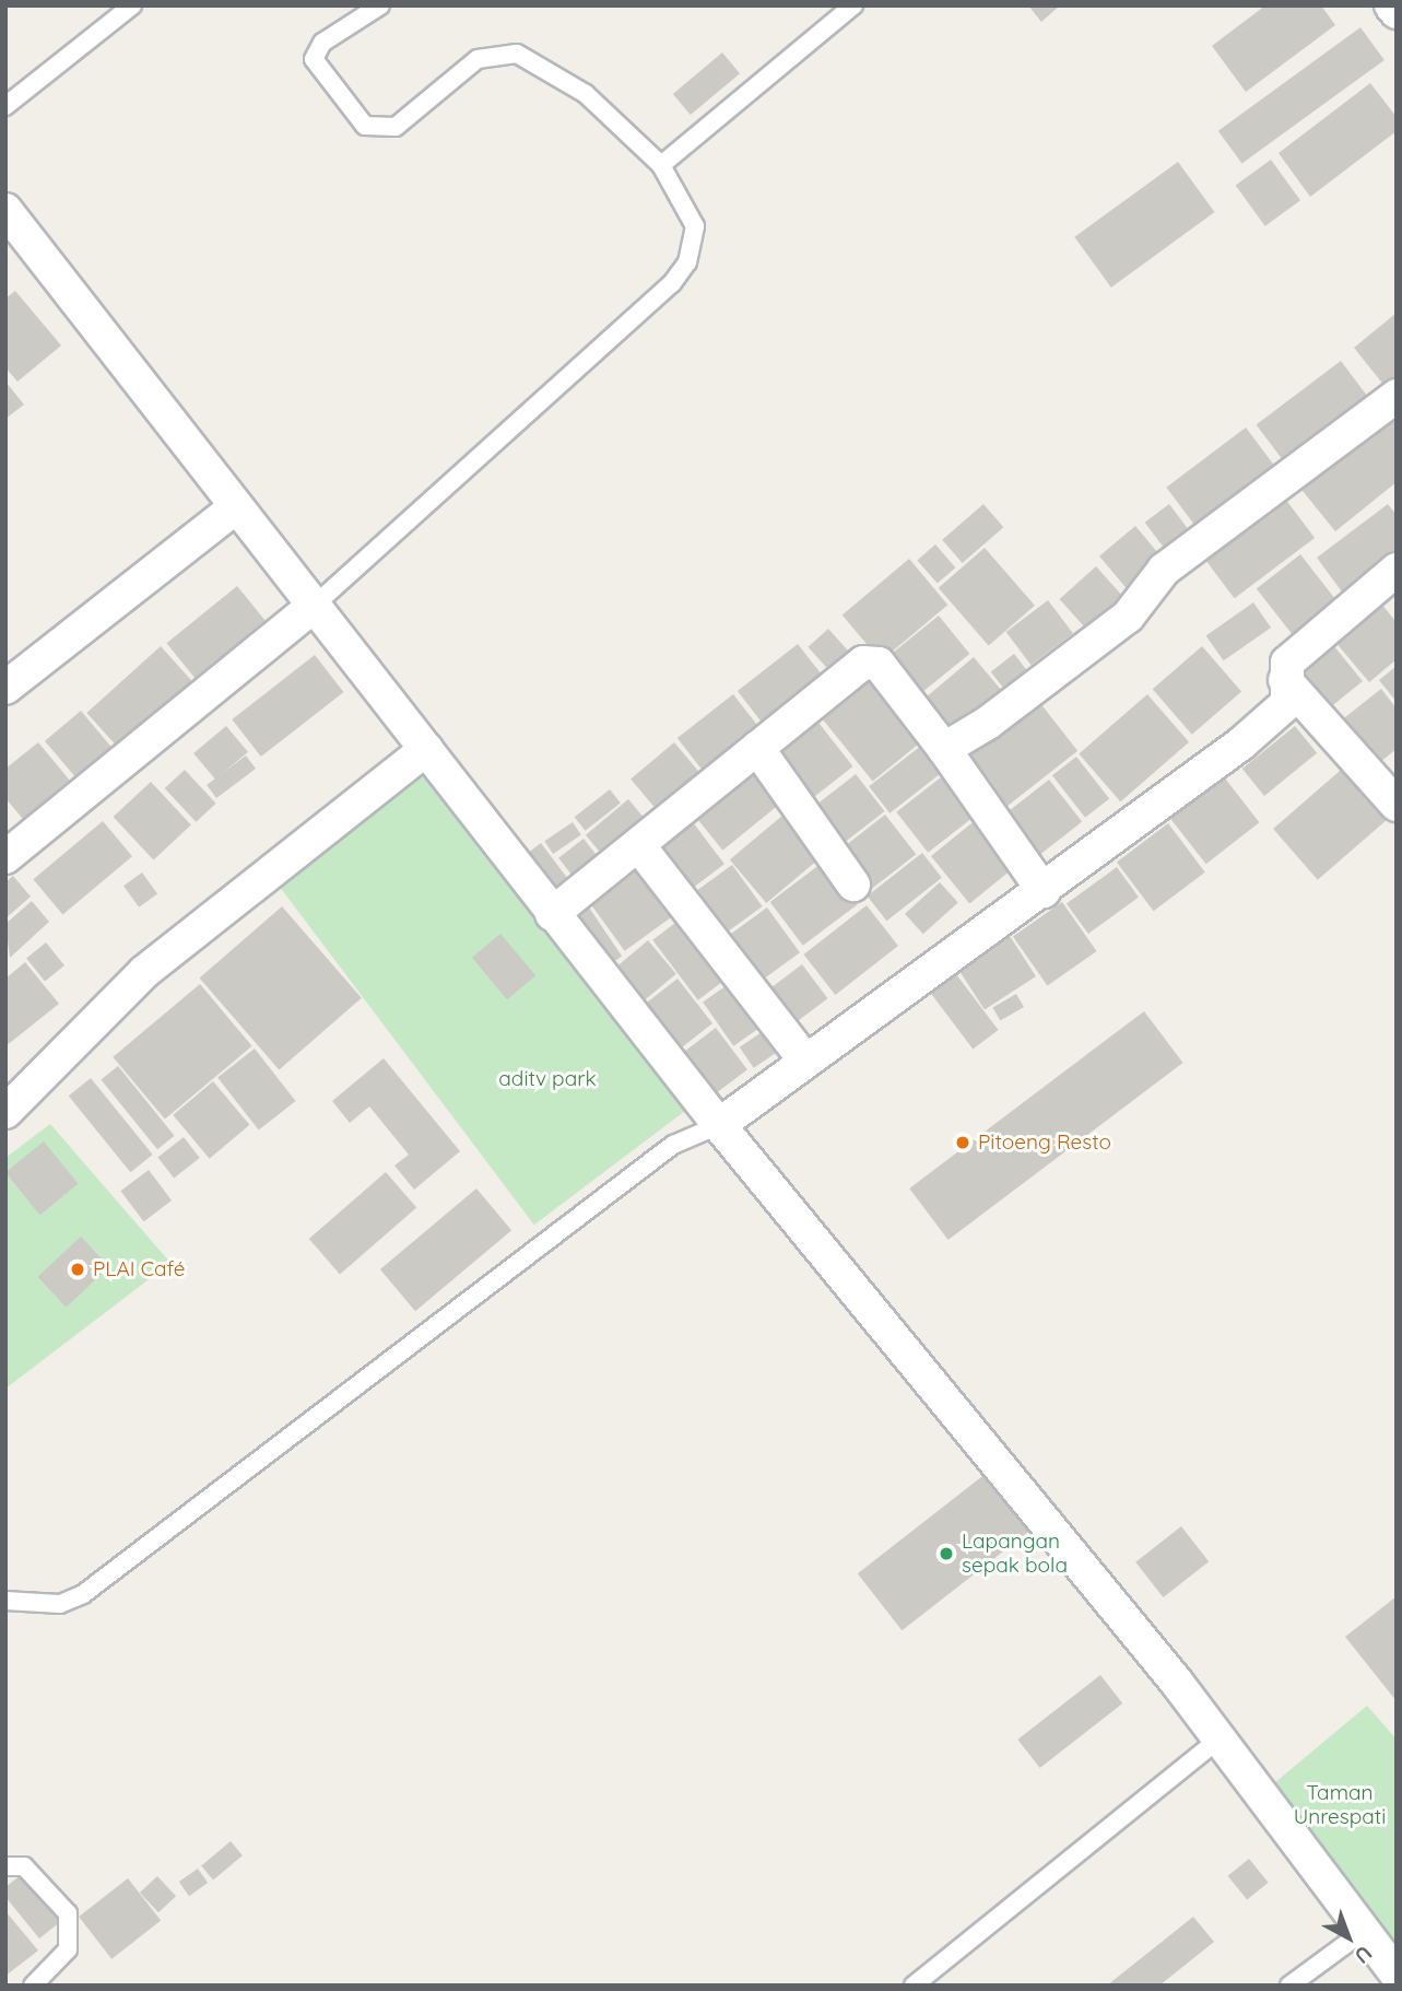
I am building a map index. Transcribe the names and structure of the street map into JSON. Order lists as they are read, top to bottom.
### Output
{
  "parks": ["aditv park", "Taman Unrespati"],
  "places": ["Pitoeng Resto", "PLAI Café", "Lapangan sepak bola"],
  "north": "bottom right"
}
